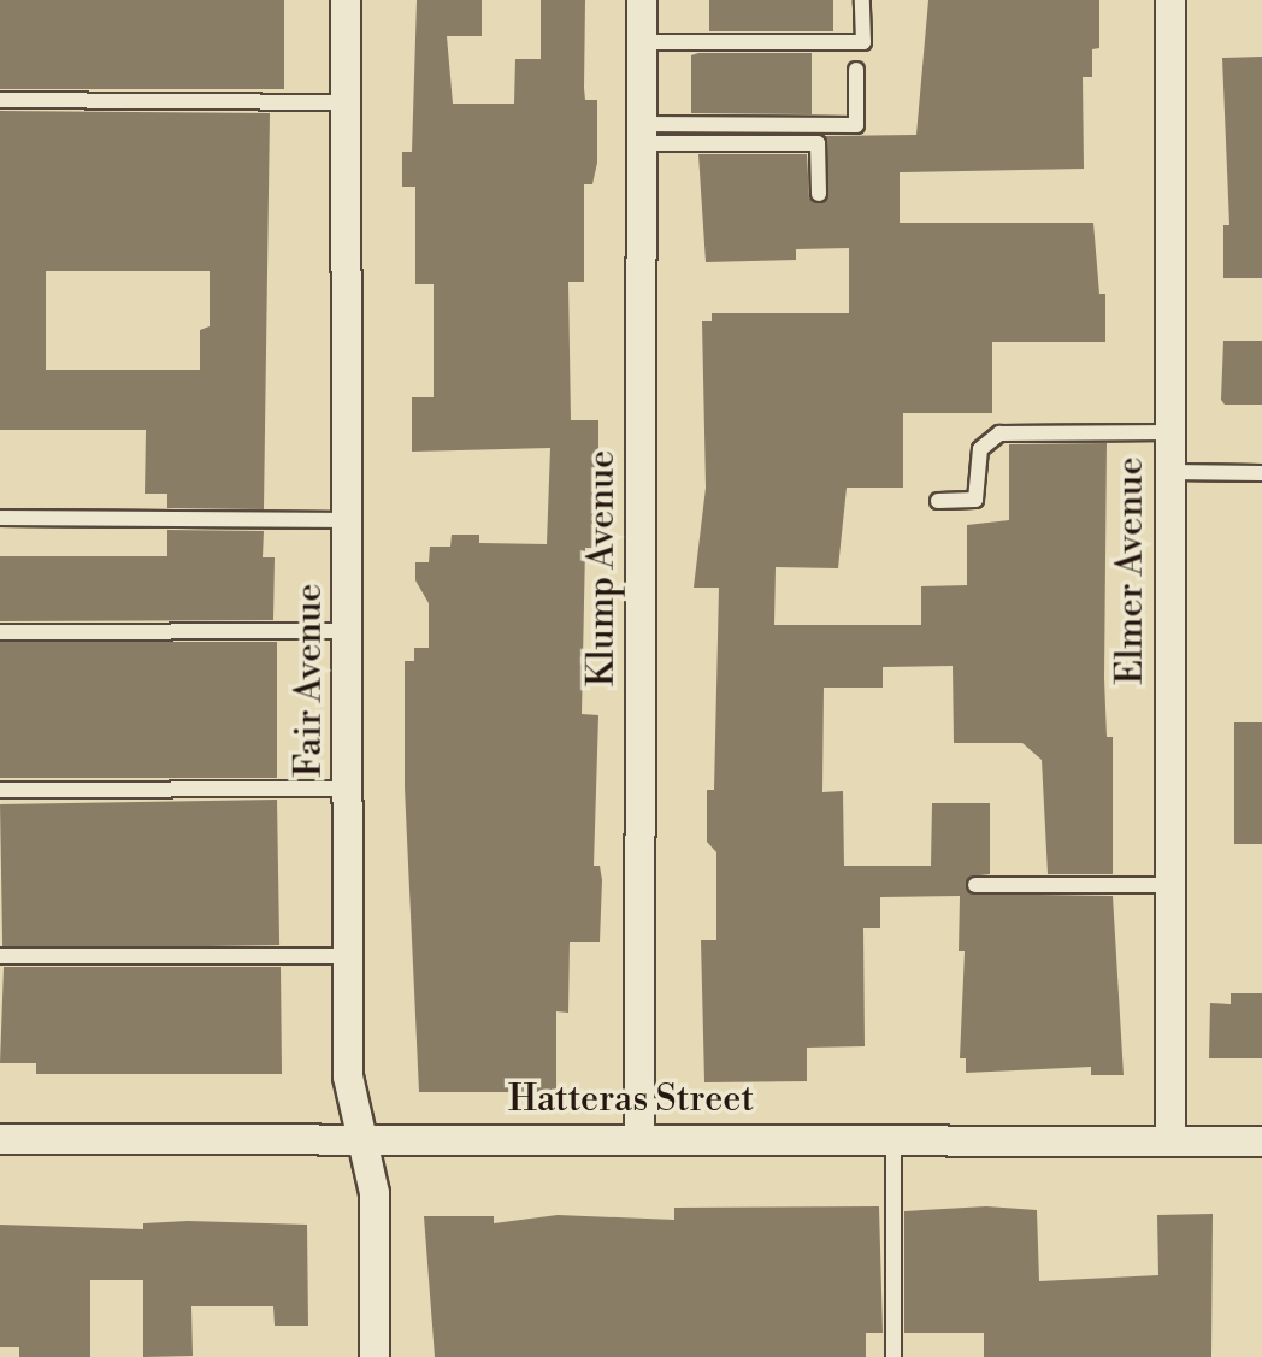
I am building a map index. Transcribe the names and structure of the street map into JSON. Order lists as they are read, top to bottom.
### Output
{
  "streets": {
    "street": [
      "Klump Avenue",
      "Elmer Avenue",
      "Fair Avenue",
      "Hatteras Street"
    ]
  },
  "crossings": [
    ["Klump Avenue", "Hatteras Street"],
    ["Elmer Avenue", "Hatteras Street"],
    ["Fair Avenue", "Hatteras Street"]
  ]
}
